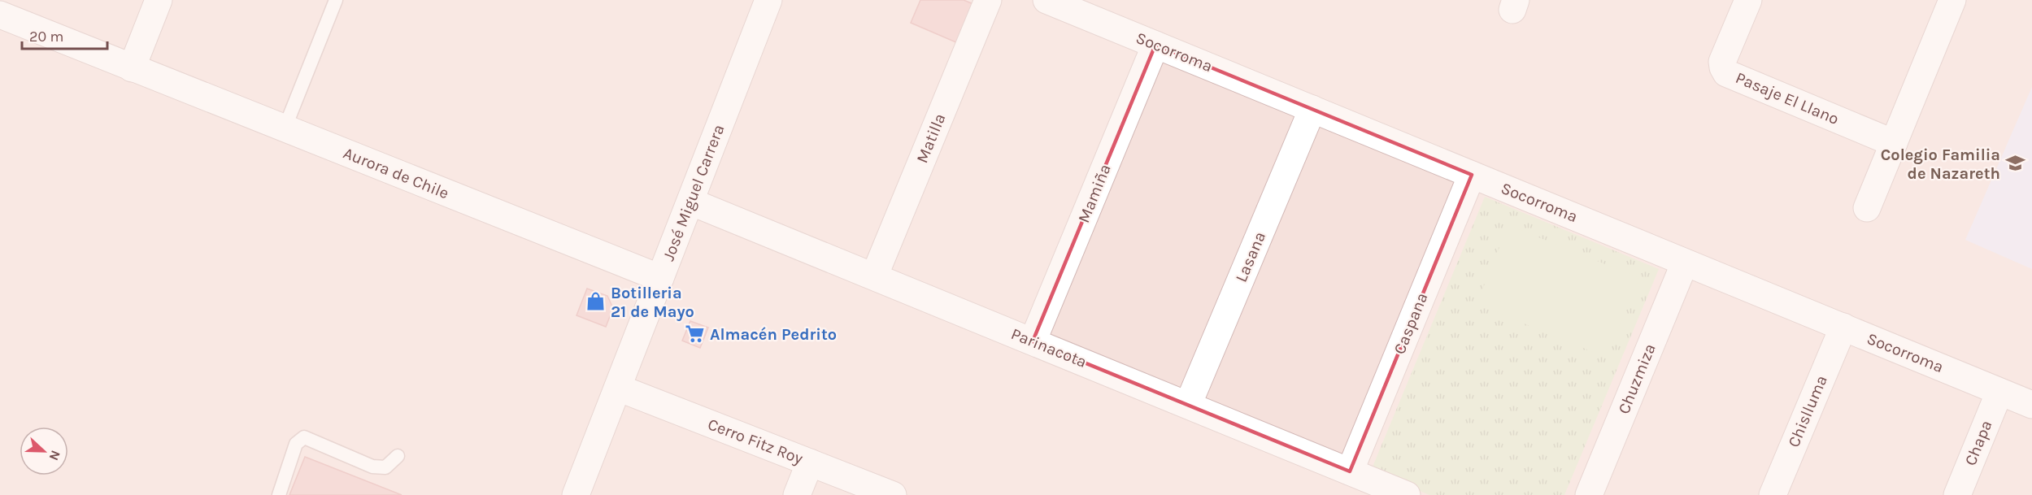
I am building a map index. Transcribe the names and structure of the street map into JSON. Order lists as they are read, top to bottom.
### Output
{
  "streets": {
    "street": [
      "Socorroma",
      "Pasaje El Llano",
      "Matilla",
      "Aurora de Chile",
      "José Miguel Carrera",
      "Mamiña",
      "Lasana",
      "Caspana",
      "Parinacota",
      "Chuzmiza",
      "Chislluma",
      "Cerro Fitz Roy",
      "Chapa"
    ]
  },
  "crossings": [
    ["Socorroma", "Mamiña"],
    ["Socorroma", "Lasana"],
    ["Socorroma", "Caspana"],
    ["Socorroma", "Chuzmiza"],
    ["Socorroma", "Chislluma"],
    ["Socorroma", "Chapa"],
    ["Matilla", "Parinacota"],
    ["Aurora de Chile", "José Miguel Carrera"],
    ["José Miguel Carrera", "Parinacota"],
    ["José Miguel Carrera", "Cerro Fitz Roy"],
    ["Mamiña", "Parinacota"],
    ["Lasana", "Parinacota"],
    ["Caspana", "Parinacota"]
  ],
  "places": {
    "school or university": ["Colegio Familia de Nazareth"],
    "shop": ["Botilleria 21 de Mayo"],
    "supermarket": ["Almacén Pedrito"]
  },
  "scale_bar": "20 m",
  "north": "right"
}
